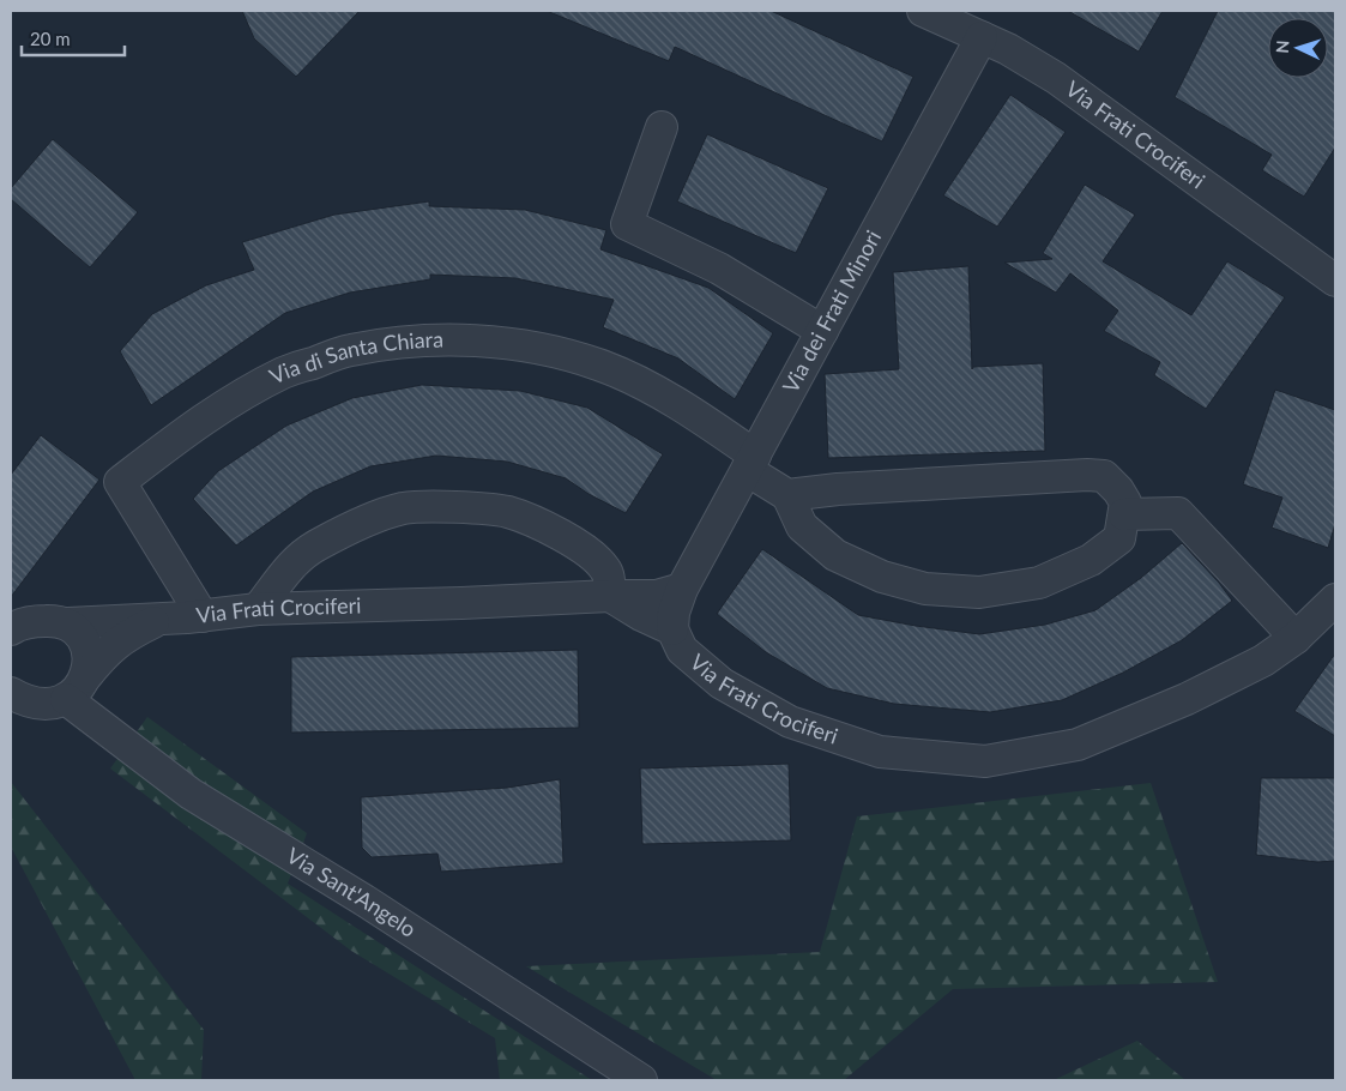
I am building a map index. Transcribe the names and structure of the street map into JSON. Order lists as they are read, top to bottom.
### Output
{
  "streets": {
    "street": [
      "Via Frati Crociferi",
      "Via dei Frati Minori",
      "Via di Santa Chiara",
      "Via Sant'Angelo"
    ]
  },
  "crossings": [
    ["Via Frati Crociferi", "Via dei Frati Minori"],
    ["Via Frati Crociferi", "Via di Santa Chiara"],
    ["Via dei Frati Minori", "Via di Santa Chiara"]
  ],
  "scale_bar": "20 m",
  "north": "left"
}
